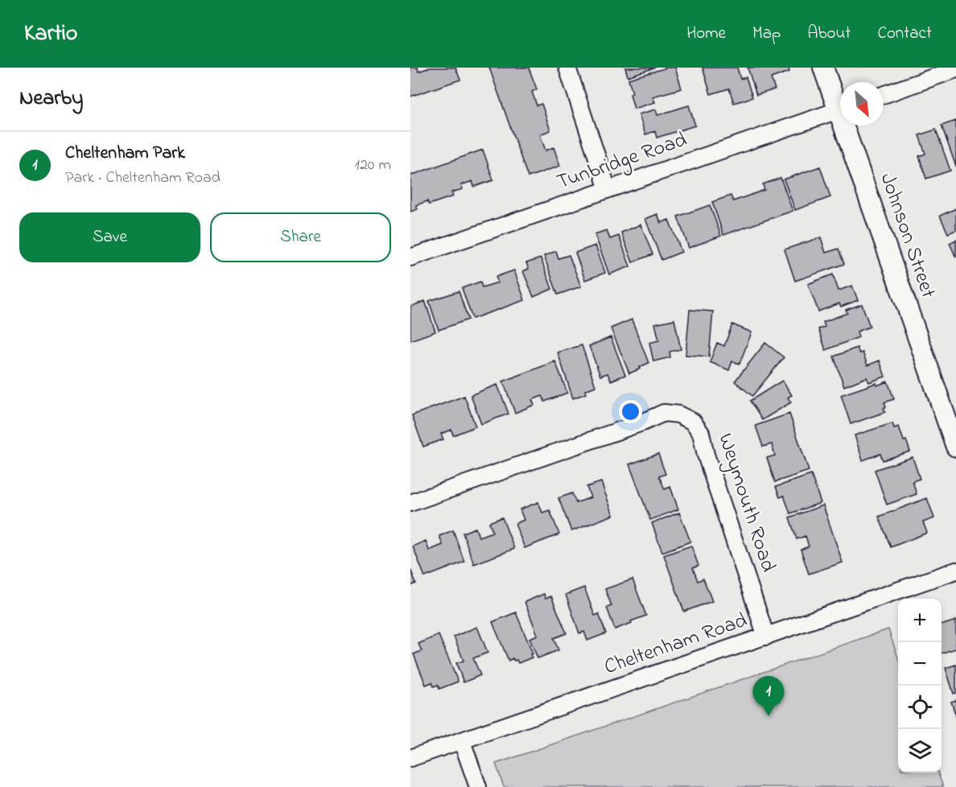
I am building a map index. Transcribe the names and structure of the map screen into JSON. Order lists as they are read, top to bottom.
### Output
{
  "streets": {
    "street": [
      "Tunbridge Road",
      "Johnson Street",
      "Weymouth Road",
      "Cheltenham Road"
    ]
  },
  "crossings": [
    ["Weymouth Road", "Cheltenham Road"]
  ],
  "north": "bottom right",
  "page": {
    "header": "Kartio",
    "nav": [
      "Home",
      "Map",
      "About",
      "Contact"
    ],
    "heading": "Nearby",
    "list": [
      {
        "mark": "1",
        "name": "Cheltenham Park",
        "note": "Park · Cheltenham Road",
        "value": "120 m"
      }
    ],
    "buttons": ["Save", "Share"],
    "map_buttons": ["+", "−"],
    "pins": "1"
  }
}
